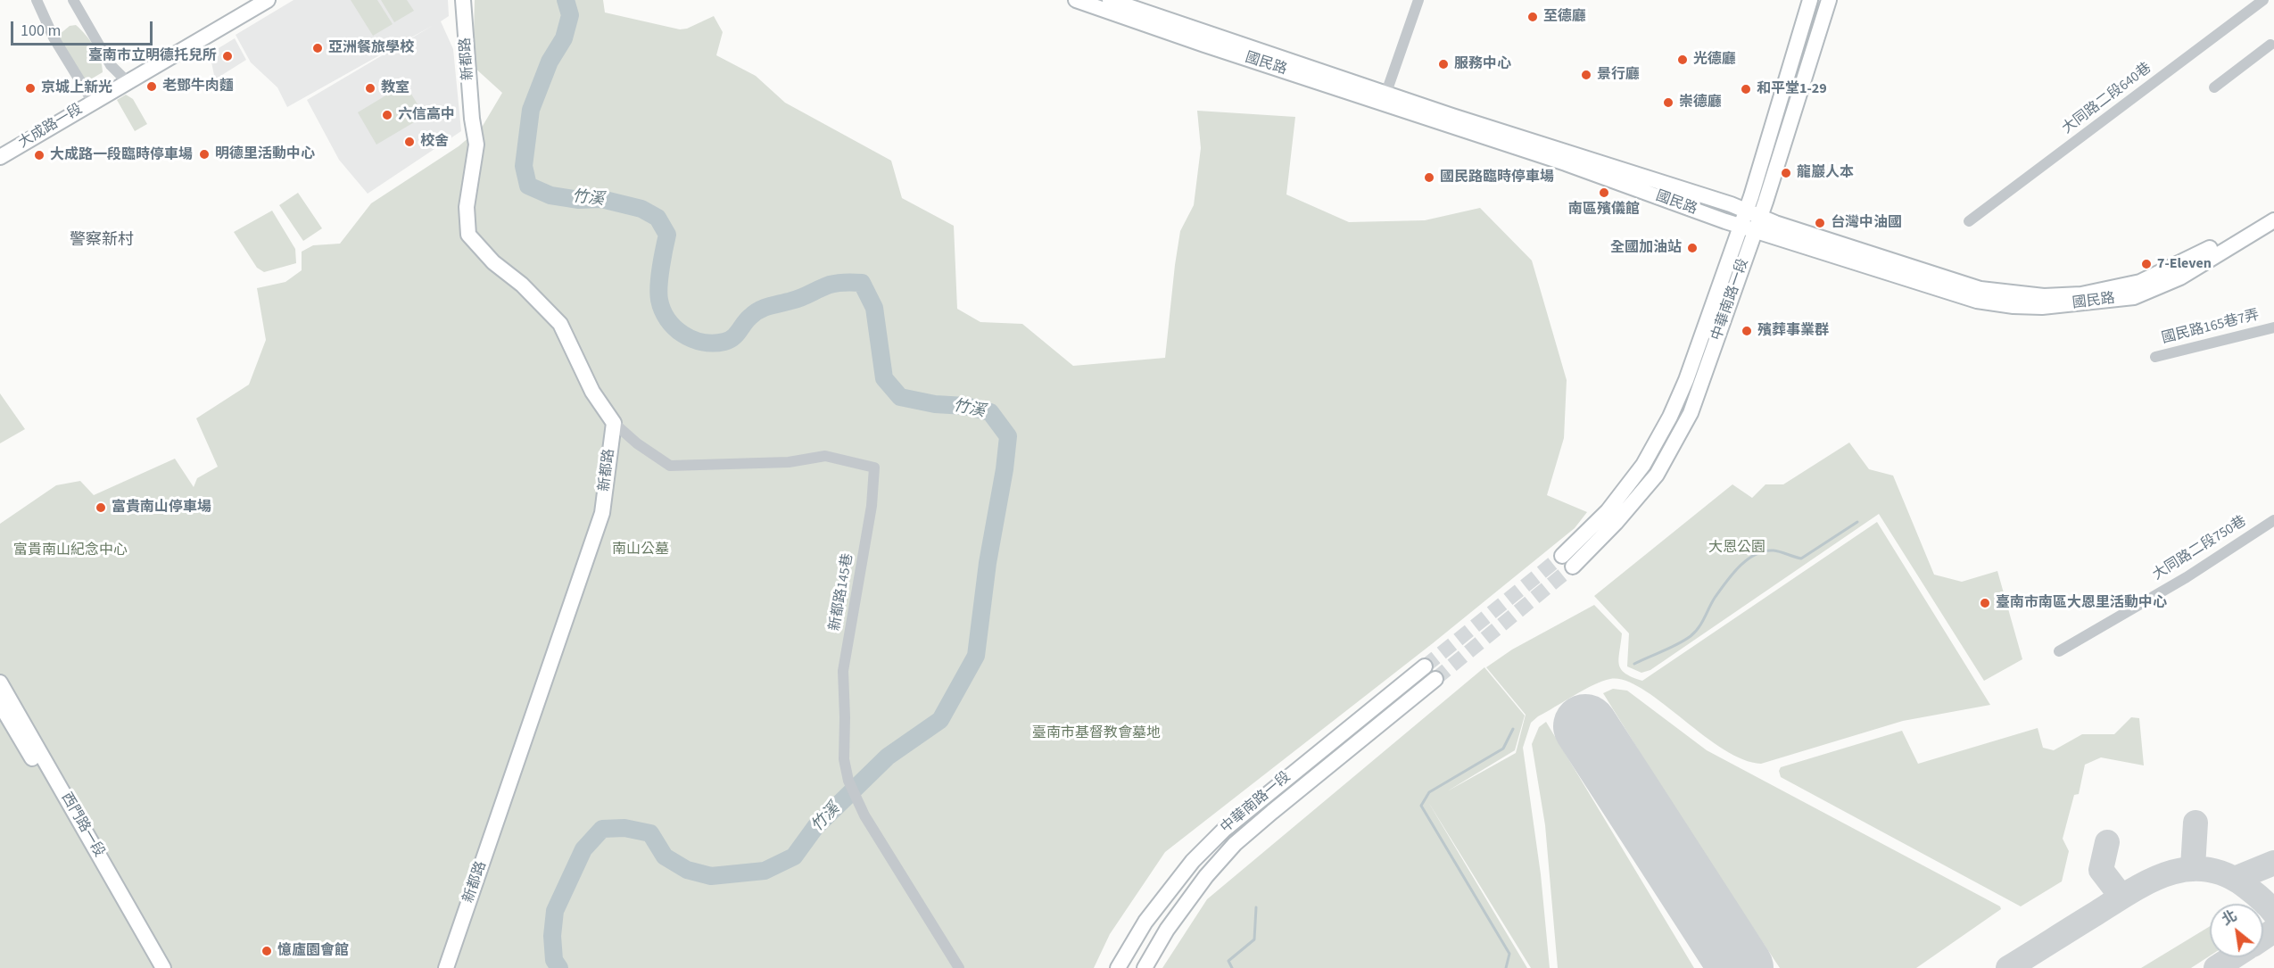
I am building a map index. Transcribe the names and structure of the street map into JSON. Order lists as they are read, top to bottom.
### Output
{
  "streets": {
    "street": [
      "新都路",
      "國民路",
      "大同路二段640巷",
      "大成路一段",
      "中華南路一段",
      "國民路165巷7弄",
      "大同路二段750巷",
      "新都路145巷",
      "西門路一段"
    ]
  },
  "crossings": [
    ["新都路", "新都路145巷"],
    ["國民路", "中華南路一段"]
  ],
  "districts": ["警察新村"],
  "water": ["竹溪"],
  "parks": [
    "大恩公園",
    "南山公墓",
    "富貴南山紀念中心",
    "臺南市基督教會墓地"
  ],
  "places": [
    "至德廳",
    "亞洲餐旅學校",
    "臺南市立明德托兒所",
    "光德廳",
    "服務中心",
    "景行廳",
    "老鄧牛肉麵",
    "京城上新光",
    "教室",
    "和平堂1-29",
    "崇德廳",
    "六信高中",
    "校舍",
    "明德里活動中心",
    "大成路一段臨時停車場",
    "龍巖人本",
    "國民路臨時停車場",
    "南區殯儀館",
    "台灣中油國",
    "全國加油站",
    "7-Eleven",
    "殯葬事業群",
    "富貴南山停車場",
    "臺南市南區大恩里活動中心",
    "憶廬園會館"
  ],
  "scale_bar": "100 m",
  "north": "top left"
}
